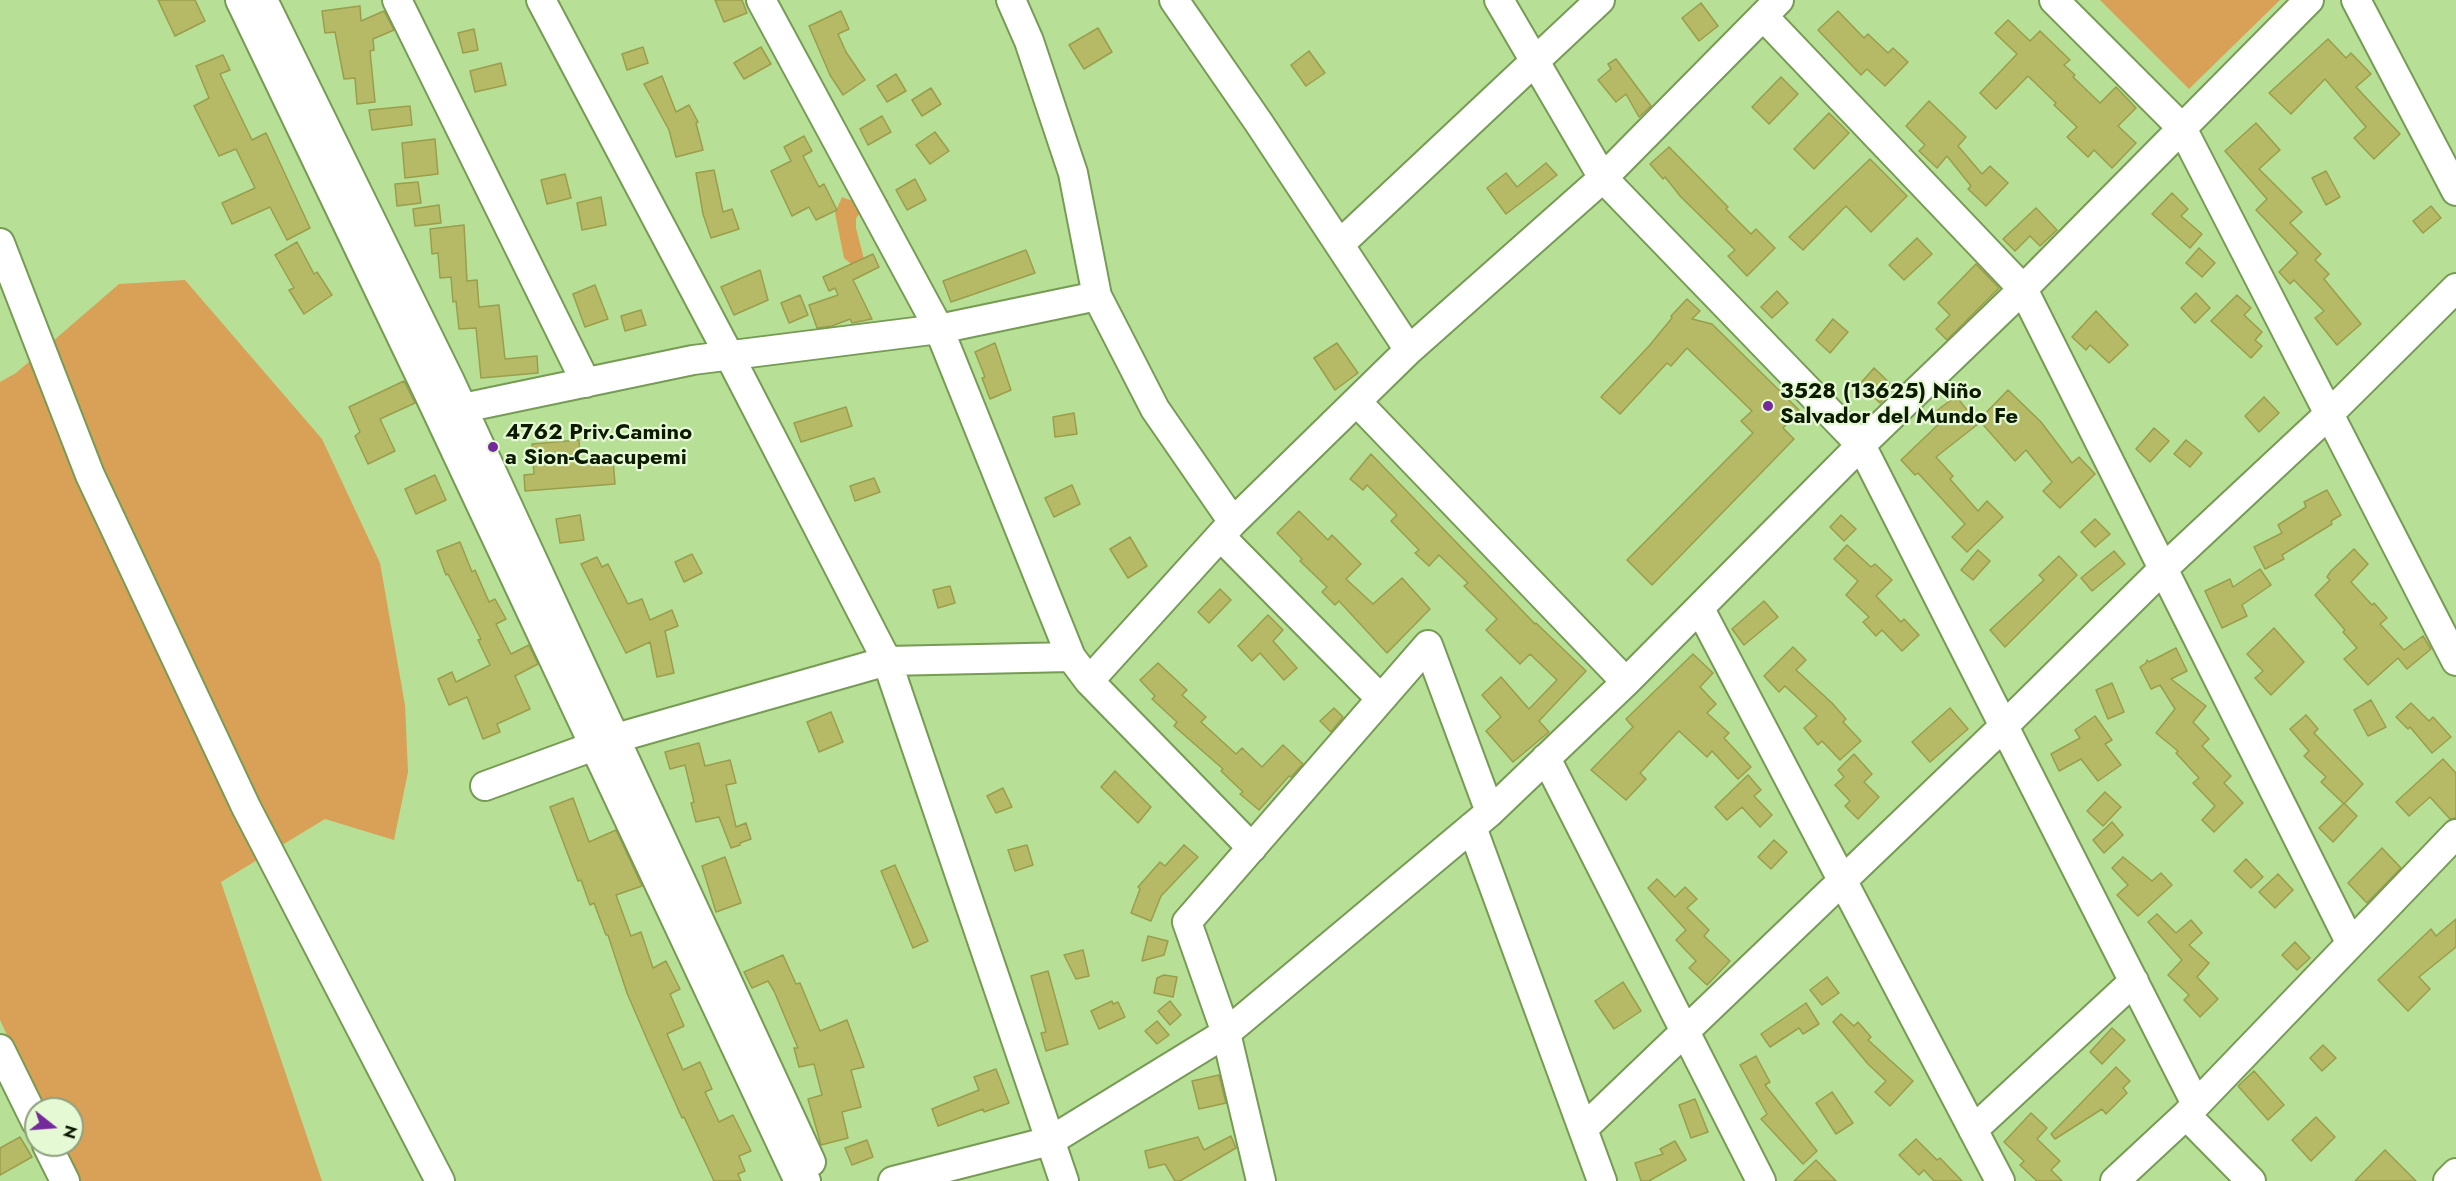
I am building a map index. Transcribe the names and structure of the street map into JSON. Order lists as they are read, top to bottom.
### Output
{
  "places": ["3528 (13625) Niño Salvador del Mundo Fe", "4762 Priv.Camino a Sion-Caacupemi"],
  "north": "right"
}
